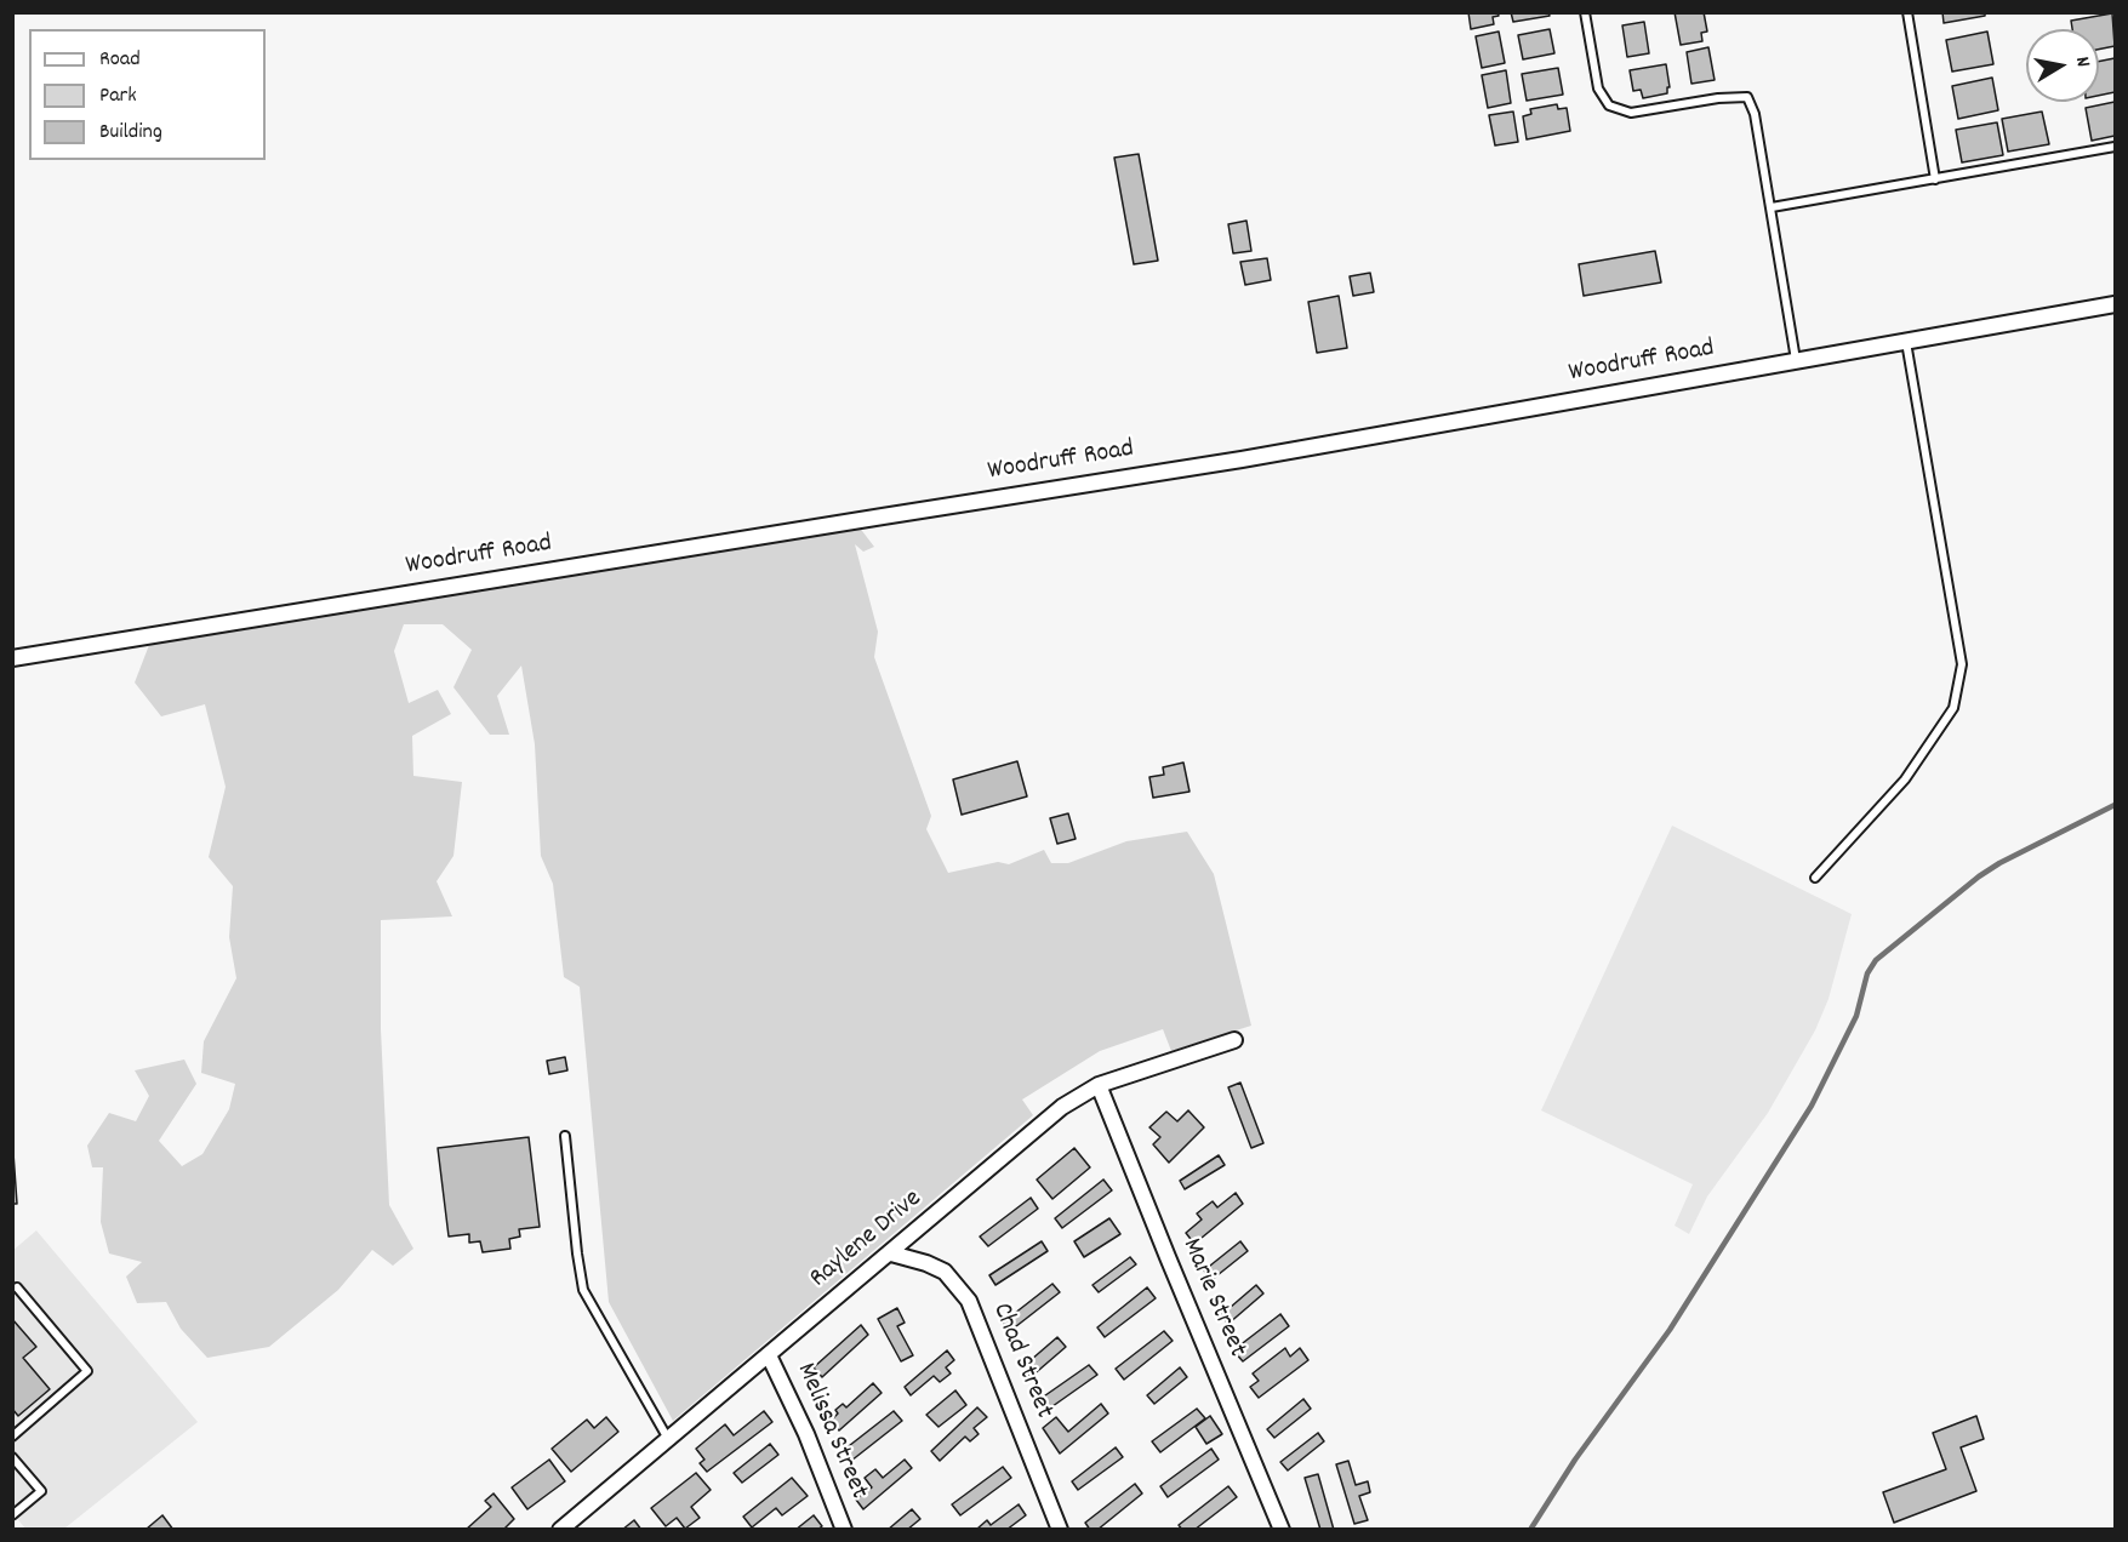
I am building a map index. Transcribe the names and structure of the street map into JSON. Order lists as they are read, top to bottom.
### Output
{
  "streets": {
    "street": [
      "Woodruff Road",
      "Raylene Drive",
      "Marie Street",
      "Chad Street",
      "Melissa Street"
    ]
  },
  "crossings": [
    ["Raylene Drive", "Marie Street"],
    ["Raylene Drive", "Chad Street"],
    ["Raylene Drive", "Melissa Street"]
  ],
  "legend": ["Road", "Park", "Building"],
  "north": "right"
}
